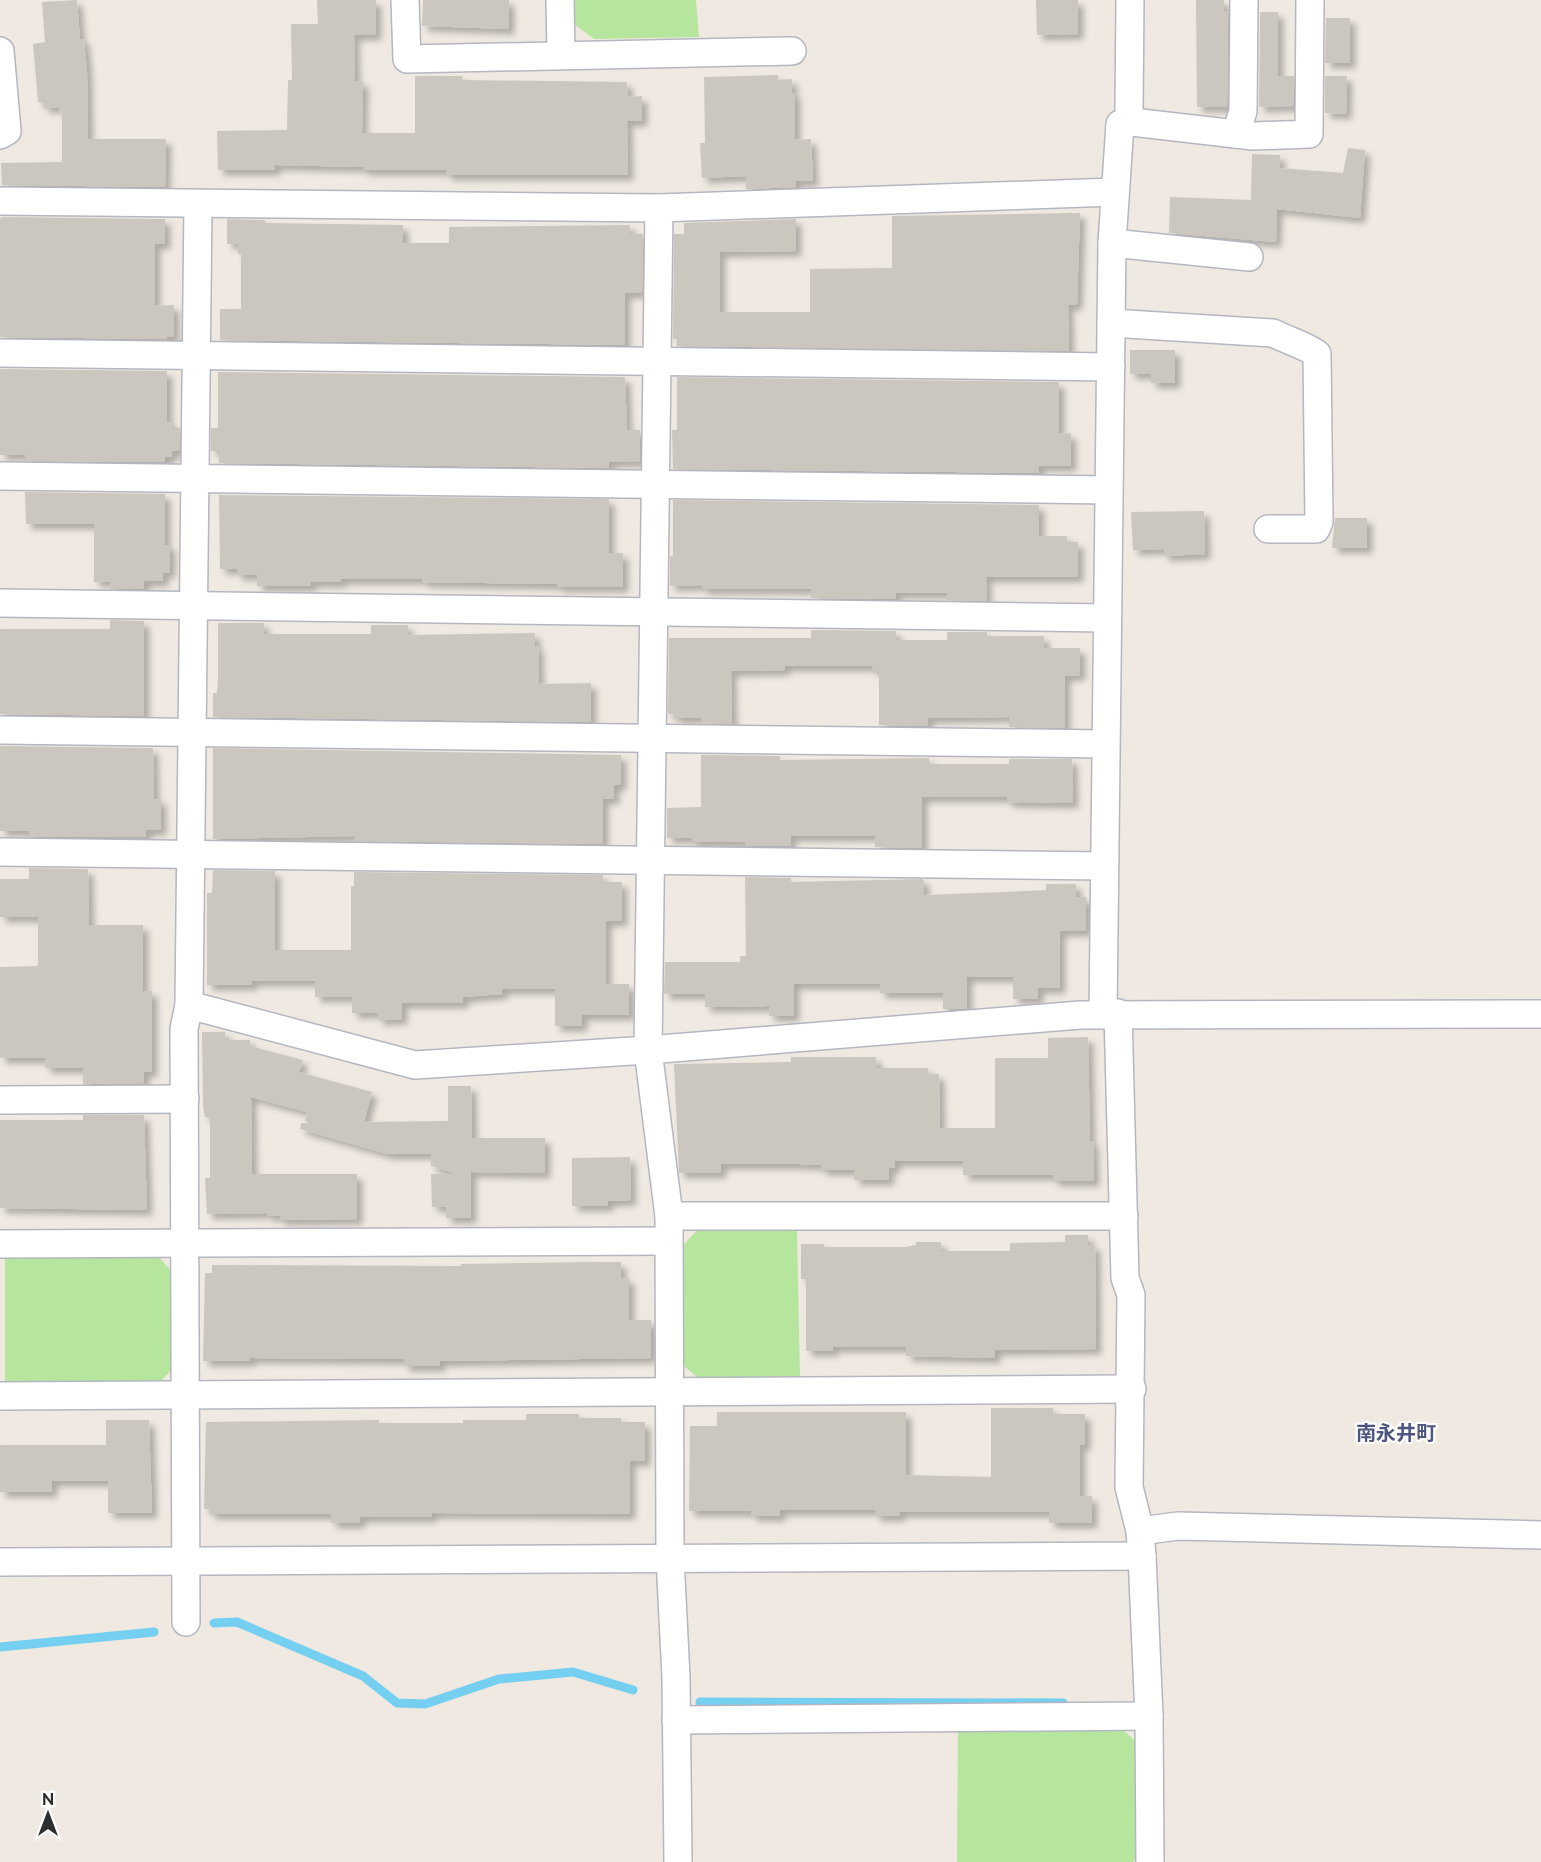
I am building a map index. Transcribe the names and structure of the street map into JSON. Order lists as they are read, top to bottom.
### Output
{
  "districts": ["南永井町"],
  "north": "top"
}
